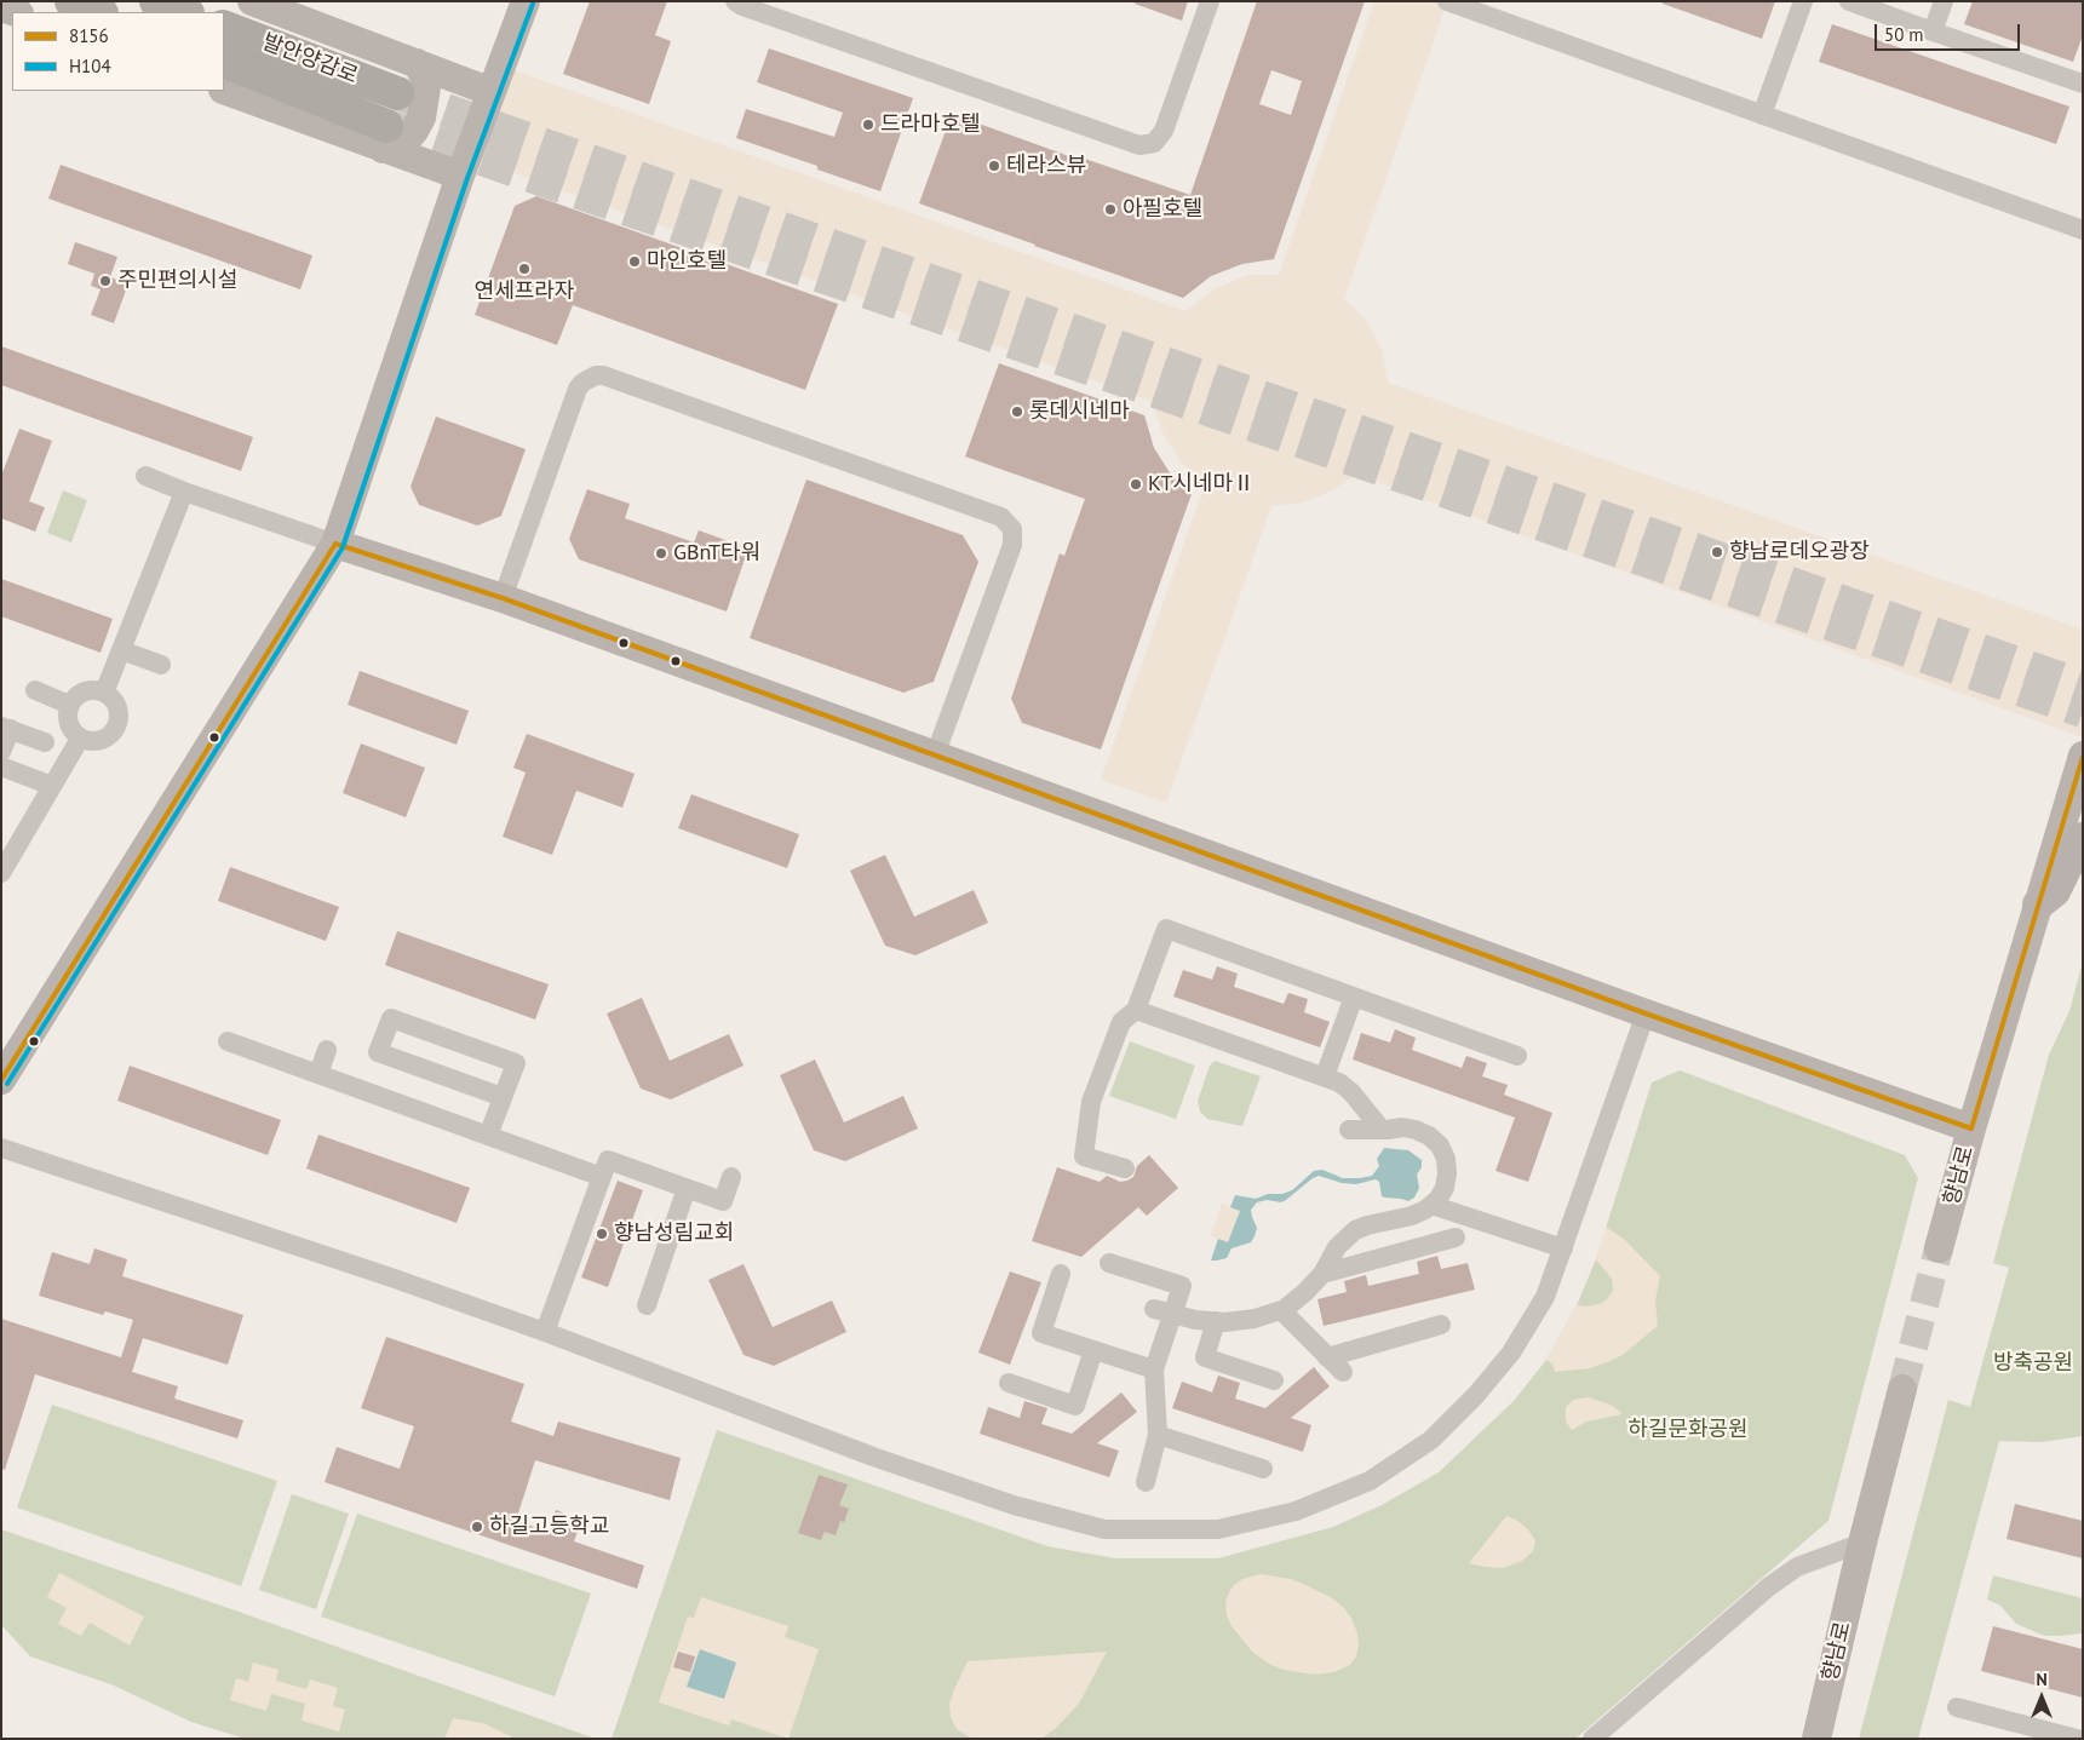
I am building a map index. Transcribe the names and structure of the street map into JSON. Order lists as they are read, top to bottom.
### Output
{
  "streets": {
    "highway": ["발안양감로"],
    "street": ["향남로"]
  },
  "parks": ["방축공원", "하길문화공원"],
  "places": [
    "드라마호텔",
    "테라스뷰",
    "아필호텔",
    "마인호텔",
    "연세프라자",
    "주민편의시설",
    "롯데시네마",
    "KT시네마Ⅱ",
    "향남로데오광장",
    "GBnT타워",
    "향남성림교회",
    "하길고등학교"
  ],
  "lines": ["transit line H104", "transit line 8156"],
  "legend": ["8156", "H104"],
  "scale_bar": "50 m",
  "north": "top"
}
